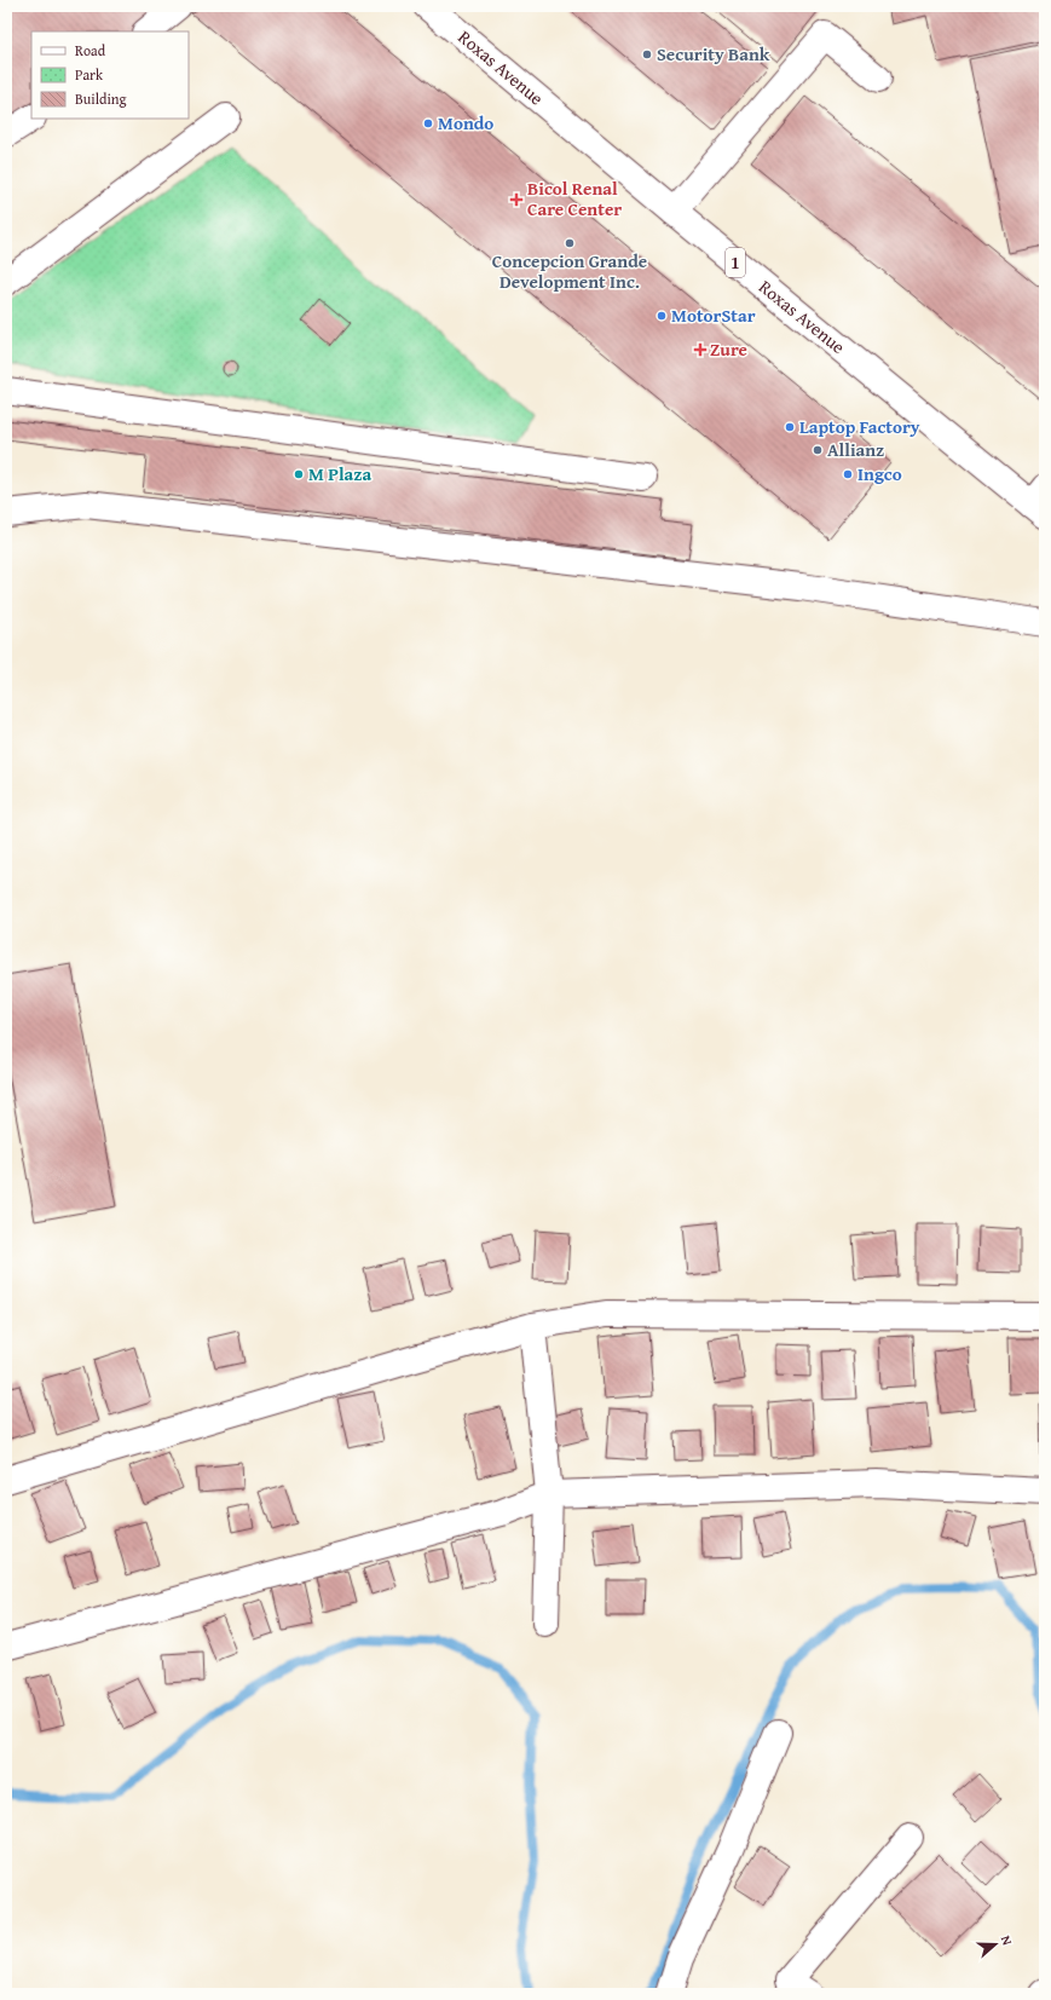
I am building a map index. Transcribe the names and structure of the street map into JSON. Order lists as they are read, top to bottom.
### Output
{
  "streets": {
    "street": ["Roxas Avenue", "1"]
  },
  "places": {
    "other": [
      "Security Bank",
      "Mondo",
      "Concepcion Grande Development Inc.",
      "MotorStar",
      "Laptop Factory",
      "Allianz",
      "M Plaza",
      "Ingco"
    ],
    "health": ["Bicol Renal Care Center", "Zure"]
  },
  "legend": ["Road", "Park", "Building"],
  "north": "right"
}
